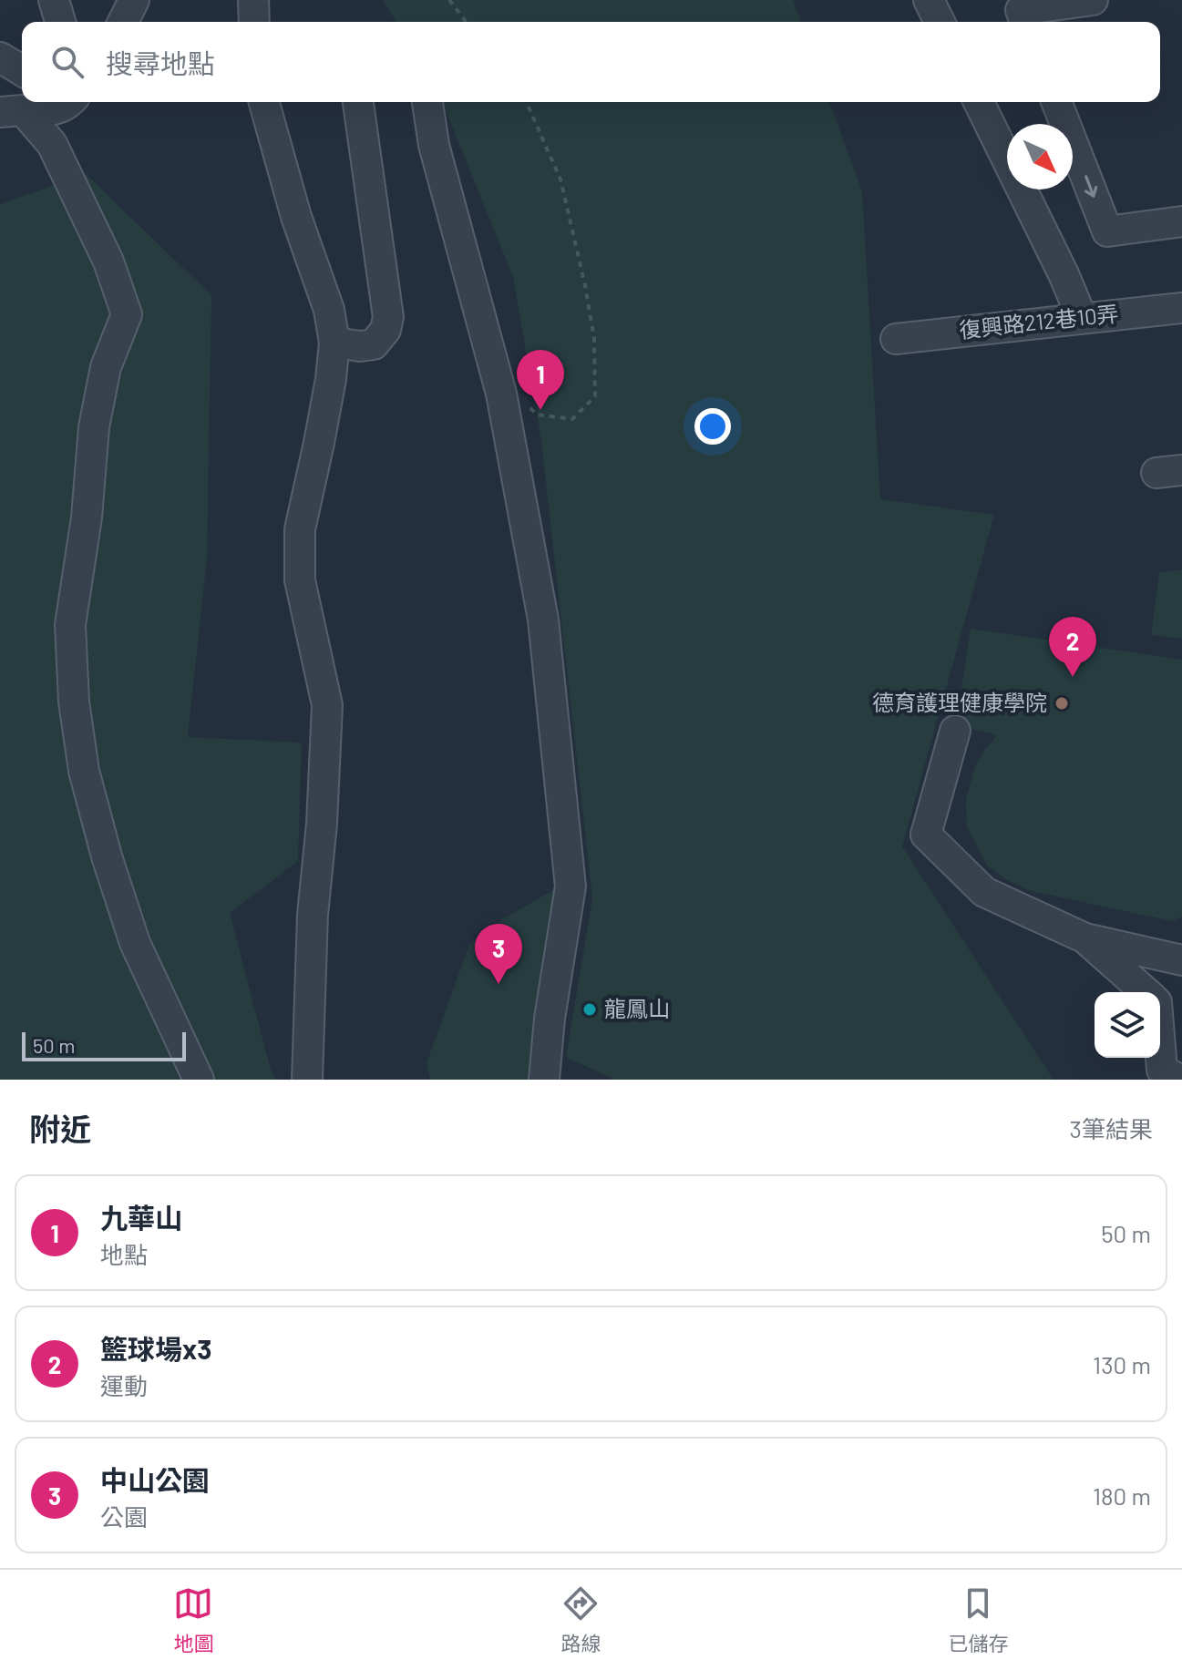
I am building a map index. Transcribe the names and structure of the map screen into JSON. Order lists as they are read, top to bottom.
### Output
{
  "streets": {
    "street": ["復興路212巷10弄"]
  },
  "places": ["德育護理健康學院", "龍鳳山"],
  "scale_bar": "50 m",
  "north": "bottom right",
  "page": {
    "search": "搜尋地點",
    "pins": ["1", "2", "3"],
    "scale": "50 m",
    "heading": ["附近", "3筆結果"],
    "list": [
      {
        "mark": "1",
        "name": "九華山",
        "note": "地點",
        "value": "50 m"
      },
      {
        "mark": "2",
        "name": "籃球場x3",
        "note": "運動",
        "value": "130 m"
      },
      {
        "mark": "3",
        "name": "中山公園",
        "note": "公園",
        "value": "180 m"
      }
    ],
    "nav": ["地圖", "路線", "已儲存"]
  }
}
